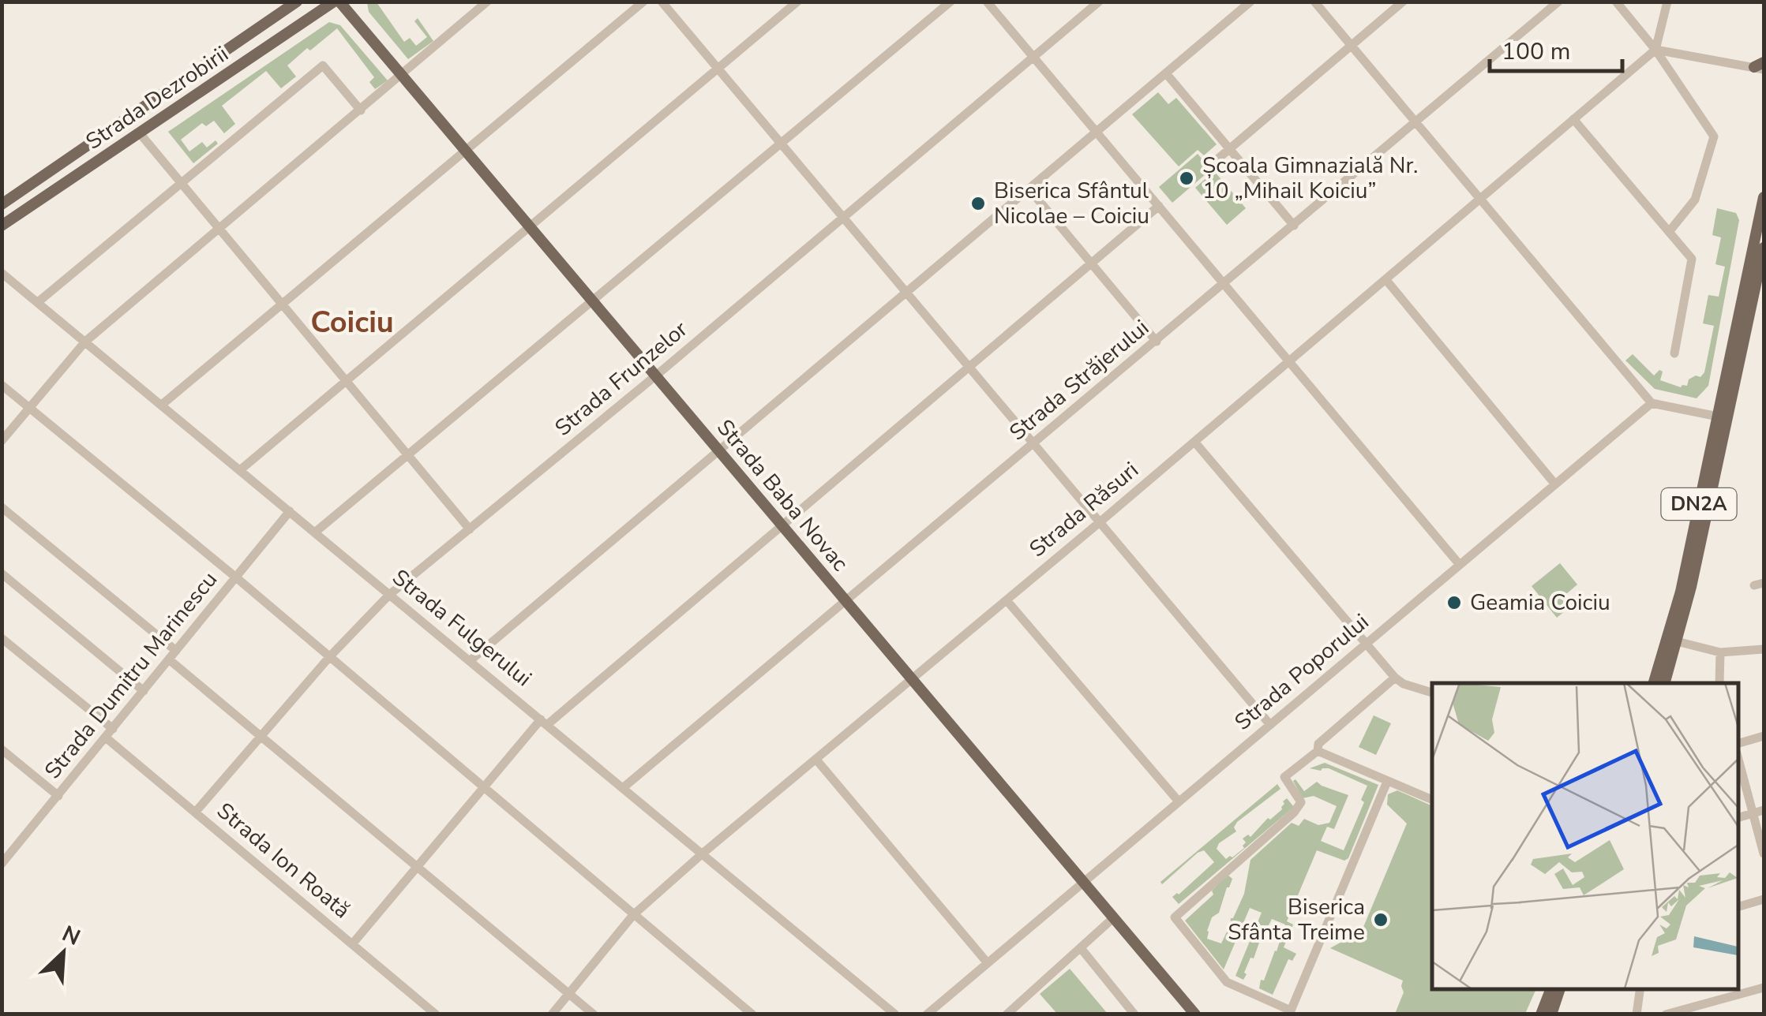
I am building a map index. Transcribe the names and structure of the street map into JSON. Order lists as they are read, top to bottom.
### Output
{
  "streets": {
    "main road": ["Strada Dezrobirii", "Strada Baba Novac", "DN2A"],
    "street": [
      "Strada Frunzelor",
      "Strada Străjerului",
      "Strada Răsuri",
      "Strada Fulgerului",
      "Strada Poporului",
      "Strada Dumitru Marinescu",
      "Strada Ion Roată"
    ]
  },
  "crossings": [
    ["Strada Dezrobirii", "Strada Baba Novac"],
    ["Strada Frunzelor", "Strada Baba Novac"],
    ["Strada Frunzelor", "Strada Fulgerului"],
    ["Strada Frunzelor", "Strada Ion Roată"],
    ["Strada Străjerului", "Strada Baba Novac"],
    ["Strada Străjerului", "Strada Fulgerului"],
    ["Strada Baba Novac", "Strada Răsuri"],
    ["Strada Baba Novac", "Strada Poporului"],
    ["Strada Răsuri", "Strada Fulgerului"],
    ["Strada Fulgerului", "Strada Dumitru Marinescu"],
    ["Strada Dumitru Marinescu", "Strada Ion Roată"]
  ],
  "districts": ["Coiciu"],
  "places": [
    "Școala Gimnazială Nr. 10 „Mihail Koiciu”",
    "Biserica Sfântul Nicolae – Coiciu",
    "Geamia Coiciu",
    "Biserica Sfânta Treime"
  ],
  "scale_bar": "100 m",
  "north": "top right"
}
